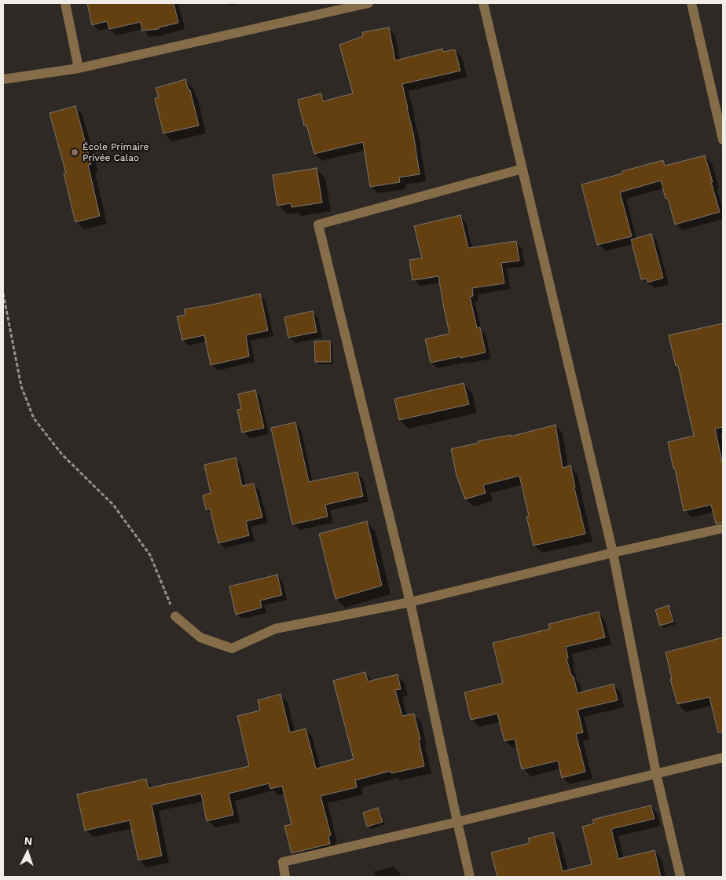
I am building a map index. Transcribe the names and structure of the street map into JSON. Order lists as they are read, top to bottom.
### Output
{
  "places": ["École Primaire Privée Calao"],
  "north": "top"
}
